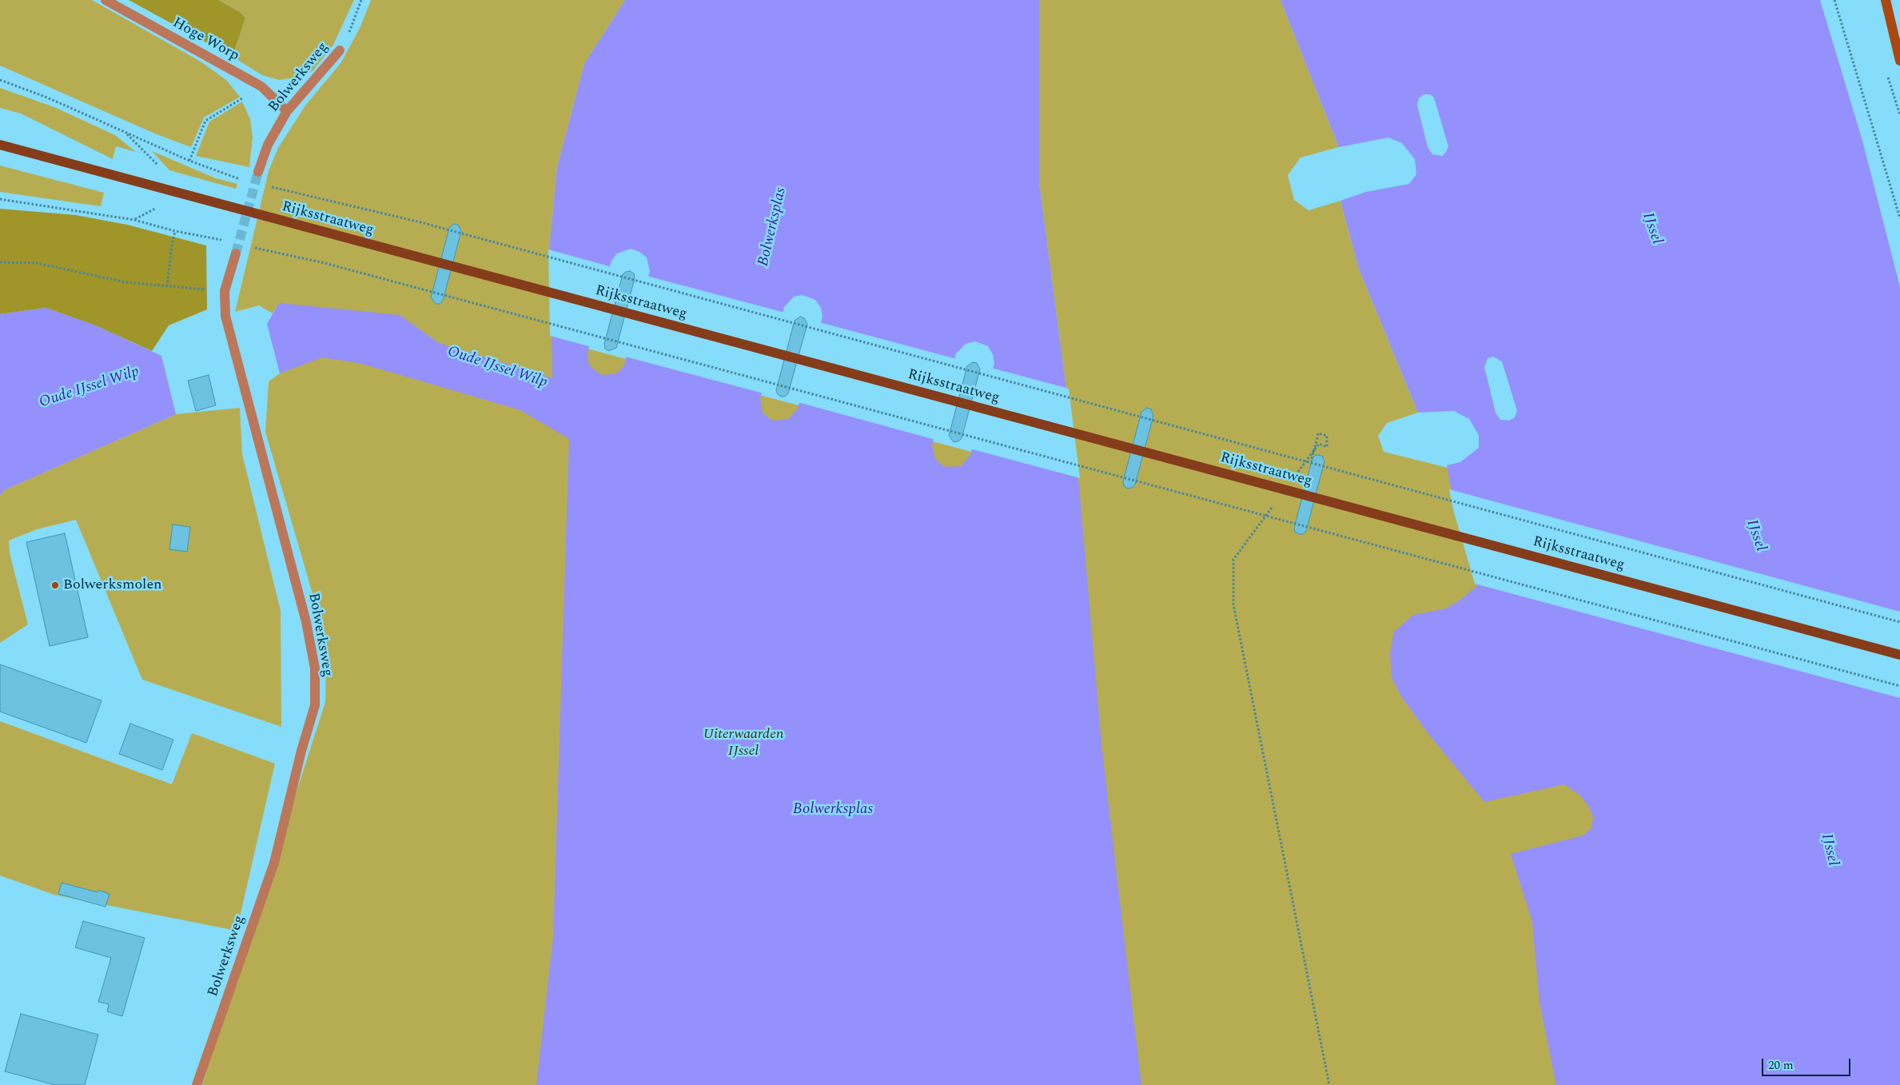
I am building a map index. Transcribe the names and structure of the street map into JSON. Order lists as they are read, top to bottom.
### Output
{
  "streets": {
    "main road": ["Rijksstraatweg"],
    "street": ["Hoge Worp", "Bolwerksweg"]
  },
  "crossings": [
    ["Hoge Worp", "Bolwerksweg"]
  ],
  "water": ["Bolwerksplas", "IJssel", "Oude IJssel Wilp"],
  "parks": ["Uiterwaarden IJssel"],
  "places": ["Bolwerksmolen"],
  "scale_bar": "20 m"
}
